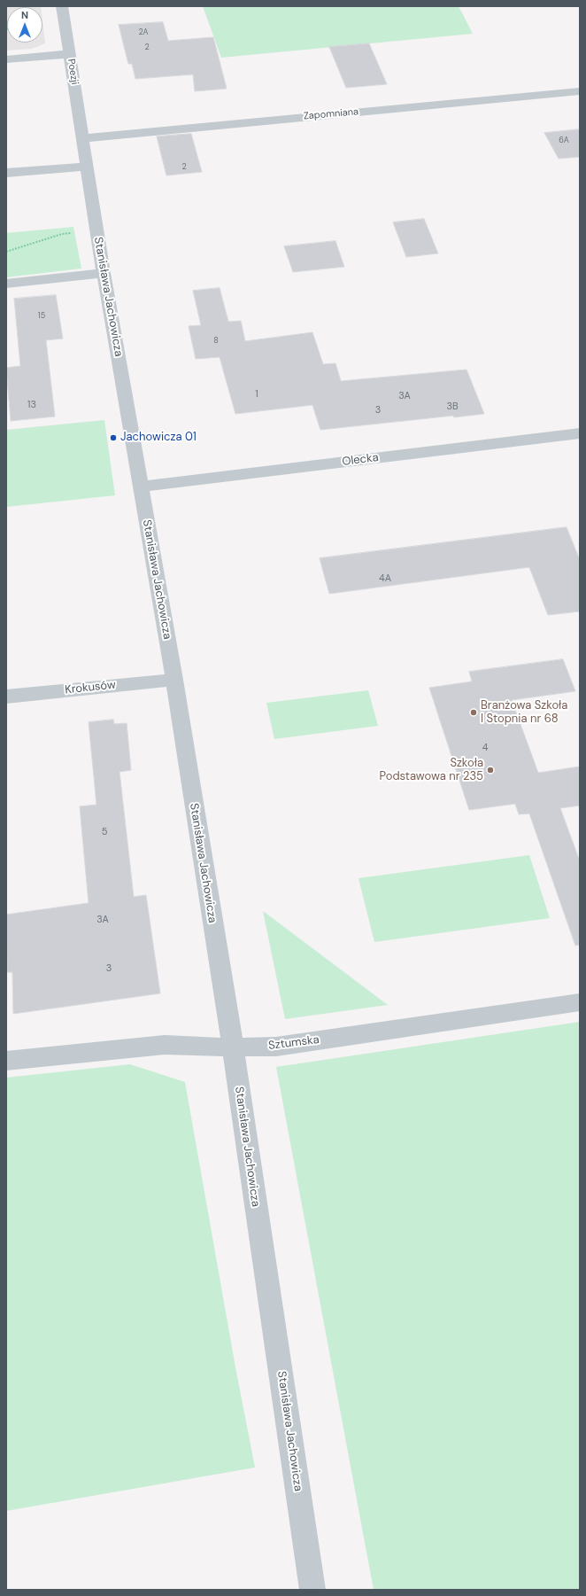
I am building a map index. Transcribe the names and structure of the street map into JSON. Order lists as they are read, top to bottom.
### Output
{
  "streets": {
    "street": [
      "Poezji",
      "Zapomniana",
      "Stanisława Jachowicza",
      "Olecka",
      "Krokusów",
      "Sztumska"
    ]
  },
  "crossings": [
    ["Poezji", "Zapomniana"],
    ["Poezji", "Stanisława Jachowicza"],
    ["Zapomniana", "Stanisława Jachowicza"],
    ["Stanisława Jachowicza", "Olecka"],
    ["Stanisława Jachowicza", "Krokusów"],
    ["Stanisława Jachowicza", "Sztumska"]
  ],
  "places": ["Jachowicza 01", "Branżowa Szkoła I Stopnia nr 68", "Szkoła Podstawowa nr 235"],
  "house_numbers": [
    "2A",
    "2",
    "6A",
    "2",
    "15",
    "8",
    "1",
    "3A",
    "13",
    "3B",
    "3",
    "4A",
    "4",
    "5",
    "3A",
    "3"
  ],
  "north": "top"
}
